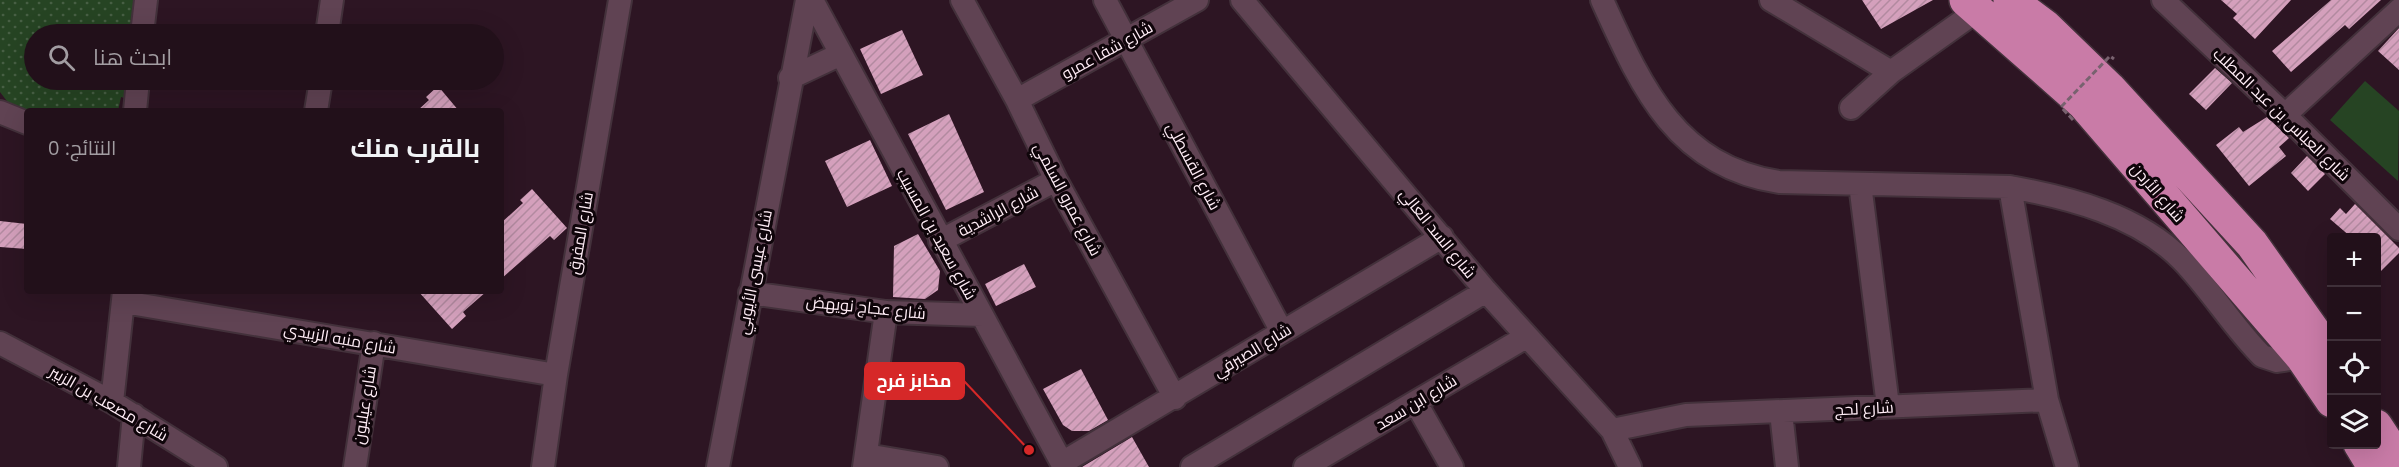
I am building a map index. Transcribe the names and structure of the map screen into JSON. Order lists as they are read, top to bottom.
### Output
{
  "streets": {
    "highway": ["شارع الأردن"],
    "street": [
      "شارع شفا عمرو",
      "شارع العباس بن عبد المطلب",
      "شارع القسطلي",
      "شارع عمرو السلمي",
      "شارع الراشدية",
      "شارع المفرق",
      "شارع السد العالي",
      "شارع سعيد بن المسيب",
      "شارع عيسى الأيوبي",
      "شارع عجاج نويهض",
      "شارع منبه الزبيدي",
      "شارع الصيرفي",
      "شارع ابن سعد",
      "شارع مصعب بن الزبير",
      "شارع عيلبون",
      "شارع لحج"
    ]
  },
  "crossings": [
    ["شارع شفا عمرو", "شارع القسطلي"],
    ["شارع شفا عمرو", "شارع عمرو السلمي"],
    ["شارع القسطلي", "شارع الصيرفي"],
    ["شارع عمرو السلمي", "شارع الراشدية"],
    ["شارع عمرو السلمي", "شارع الصيرفي"],
    ["شارع الراشدية", "شارع سعيد بن المسيب"],
    ["شارع المفرق", "شارع منبه الزبيدي"],
    ["شارع السد العالي", "شارع الصيرفي"],
    ["شارع السد العالي", "شارع ابن سعد"],
    ["شارع السد العالي", "شارع لحج"],
    ["شارع سعيد بن المسيب", "شارع عجاج نويهض"],
    ["شارع سعيد بن المسيب", "شارع الصيرفي"],
    ["شارع عيسى الأيوبي", "شارع عجاج نويهض"],
    ["شارع منبه الزبيدي", "شارع عيلبون"]
  ],
  "places": ["مخابز فرح"],
  "page": {
    "search": "ابحث هنا",
    "heading": ["بالقرب منك", "النتائج: 0"],
    "map_buttons": ["+", "−"]
  }
}
